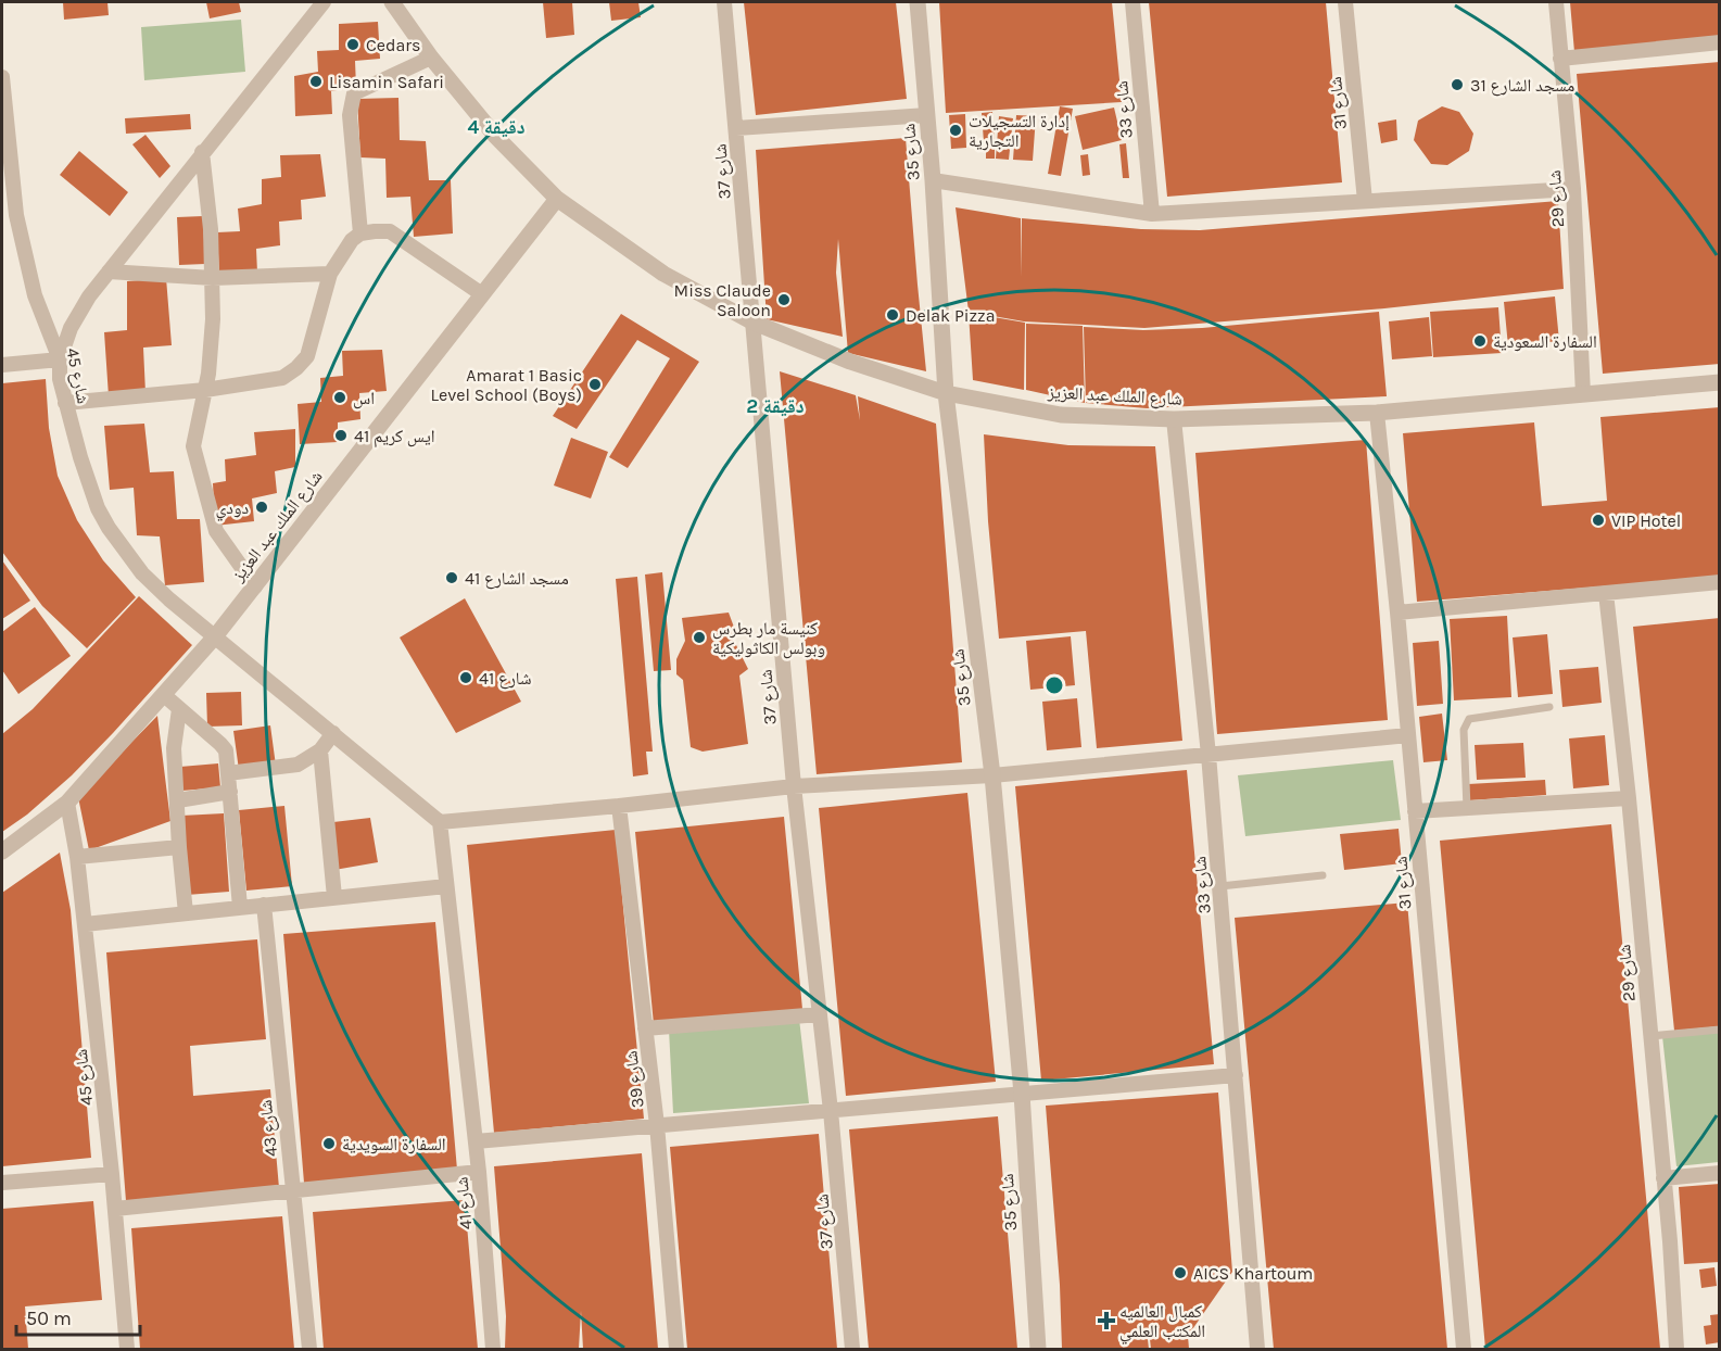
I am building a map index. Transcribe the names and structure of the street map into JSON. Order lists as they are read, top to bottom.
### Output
{
  "streets": {
    "street": [
      "شارع 31",
      "شارع 33",
      "شارع 35",
      "شارع 37",
      "شارع 29",
      "شارع 45",
      "شارع الملك عبد العزيز",
      "شارع 39",
      "شارع 43",
      "شارع 41"
    ]
  },
  "crossings": [
    ["شارع 31", "شارع الملك عبد العزيز"],
    ["شارع 33", "شارع الملك عبد العزيز"],
    ["شارع 35", "شارع الملك عبد العزيز"],
    ["شارع 37", "شارع الملك عبد العزيز"],
    ["شارع 29", "شارع الملك عبد العزيز"],
    ["شارع 45", "شارع الملك عبد العزيز"],
    ["شارع 45", "شارع 41"]
  ],
  "places": {
    "other": [
      "Cedars",
      "Lisamin Safari",
      "مسجد الشارع 31",
      "إدارة التسجيلات التجارية",
      "Miss Claude Saloon",
      "Delak Pizza",
      "السفارة السعودية",
      "Amarat 1 Basic Level School (Boys)",
      "اس",
      "41 ايس كريم",
      "دودي",
      "VIP Hotel",
      "مسجد الشارع 41",
      "كنيسة مار بطرس وبولس الكاثوليكية",
      "شارع 41",
      "السفارة السويدية",
      "AICS Khartoum"
    ],
    "health": ["كمبال العالميه المكتب العلمي"]
  },
  "scale_bar": "50 m",
  "rings": ["4 دقيقة", "2 دقيقة"]
}
